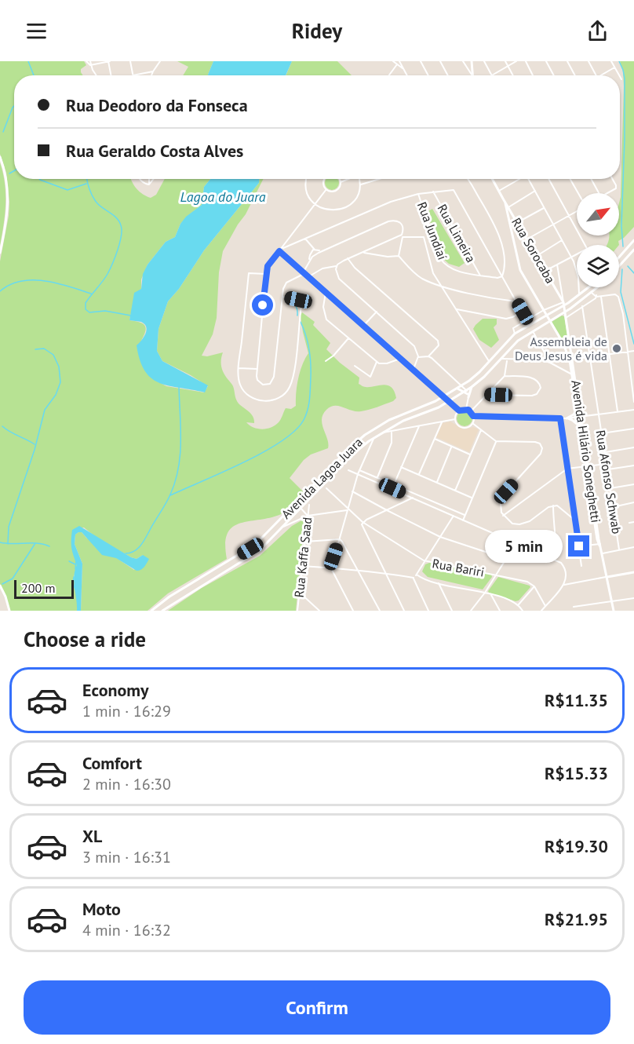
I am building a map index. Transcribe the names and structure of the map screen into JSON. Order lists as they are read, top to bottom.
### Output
{
  "streets": {
    "main road": ["Rua Sorocaba", "Avenida Hilário Soneghetti", "Avenida Lagoa Juara"],
    "street": [
      "Rua Jundiaí",
      "Rua Limeira",
      "Rua Afonso Schwab",
      "Rua Kaffa Saad",
      "Rua Bariri"
    ]
  },
  "crossings": [
    ["Rua Jundiaí", "Rua Limeira"],
    ["Rua Sorocaba", "Avenida Hilário Soneghetti"],
    ["Rua Sorocaba", "Avenida Lagoa Juara"]
  ],
  "water": ["Lagoa do Juara"],
  "places": ["Assembleia de Deus Jesus é vida"],
  "scale_bar": "200 m",
  "north": "top right",
  "page": {
    "header": "Ridey",
    "banner": ["Rua Deodoro da Fonseca", "Rua Geraldo Costa Alves"],
    "bubble": "5 min",
    "scale": "200 m",
    "heading": "Choose a ride",
    "list": [
      {
        "name": "Economy",
        "note": "1 min · 16:29",
        "value": "R$11.35"
      },
      {
        "name": "Comfort",
        "note": "2 min · 16:30",
        "value": "R$15.33"
      },
      {
        "name": "XL",
        "note": "3 min · 16:31",
        "value": "R$19.30"
      },
      {
        "name": "Moto",
        "note": "4 min · 16:32",
        "value": "R$21.95"
      }
    ],
    "buttons": "Confirm"
  }
}
